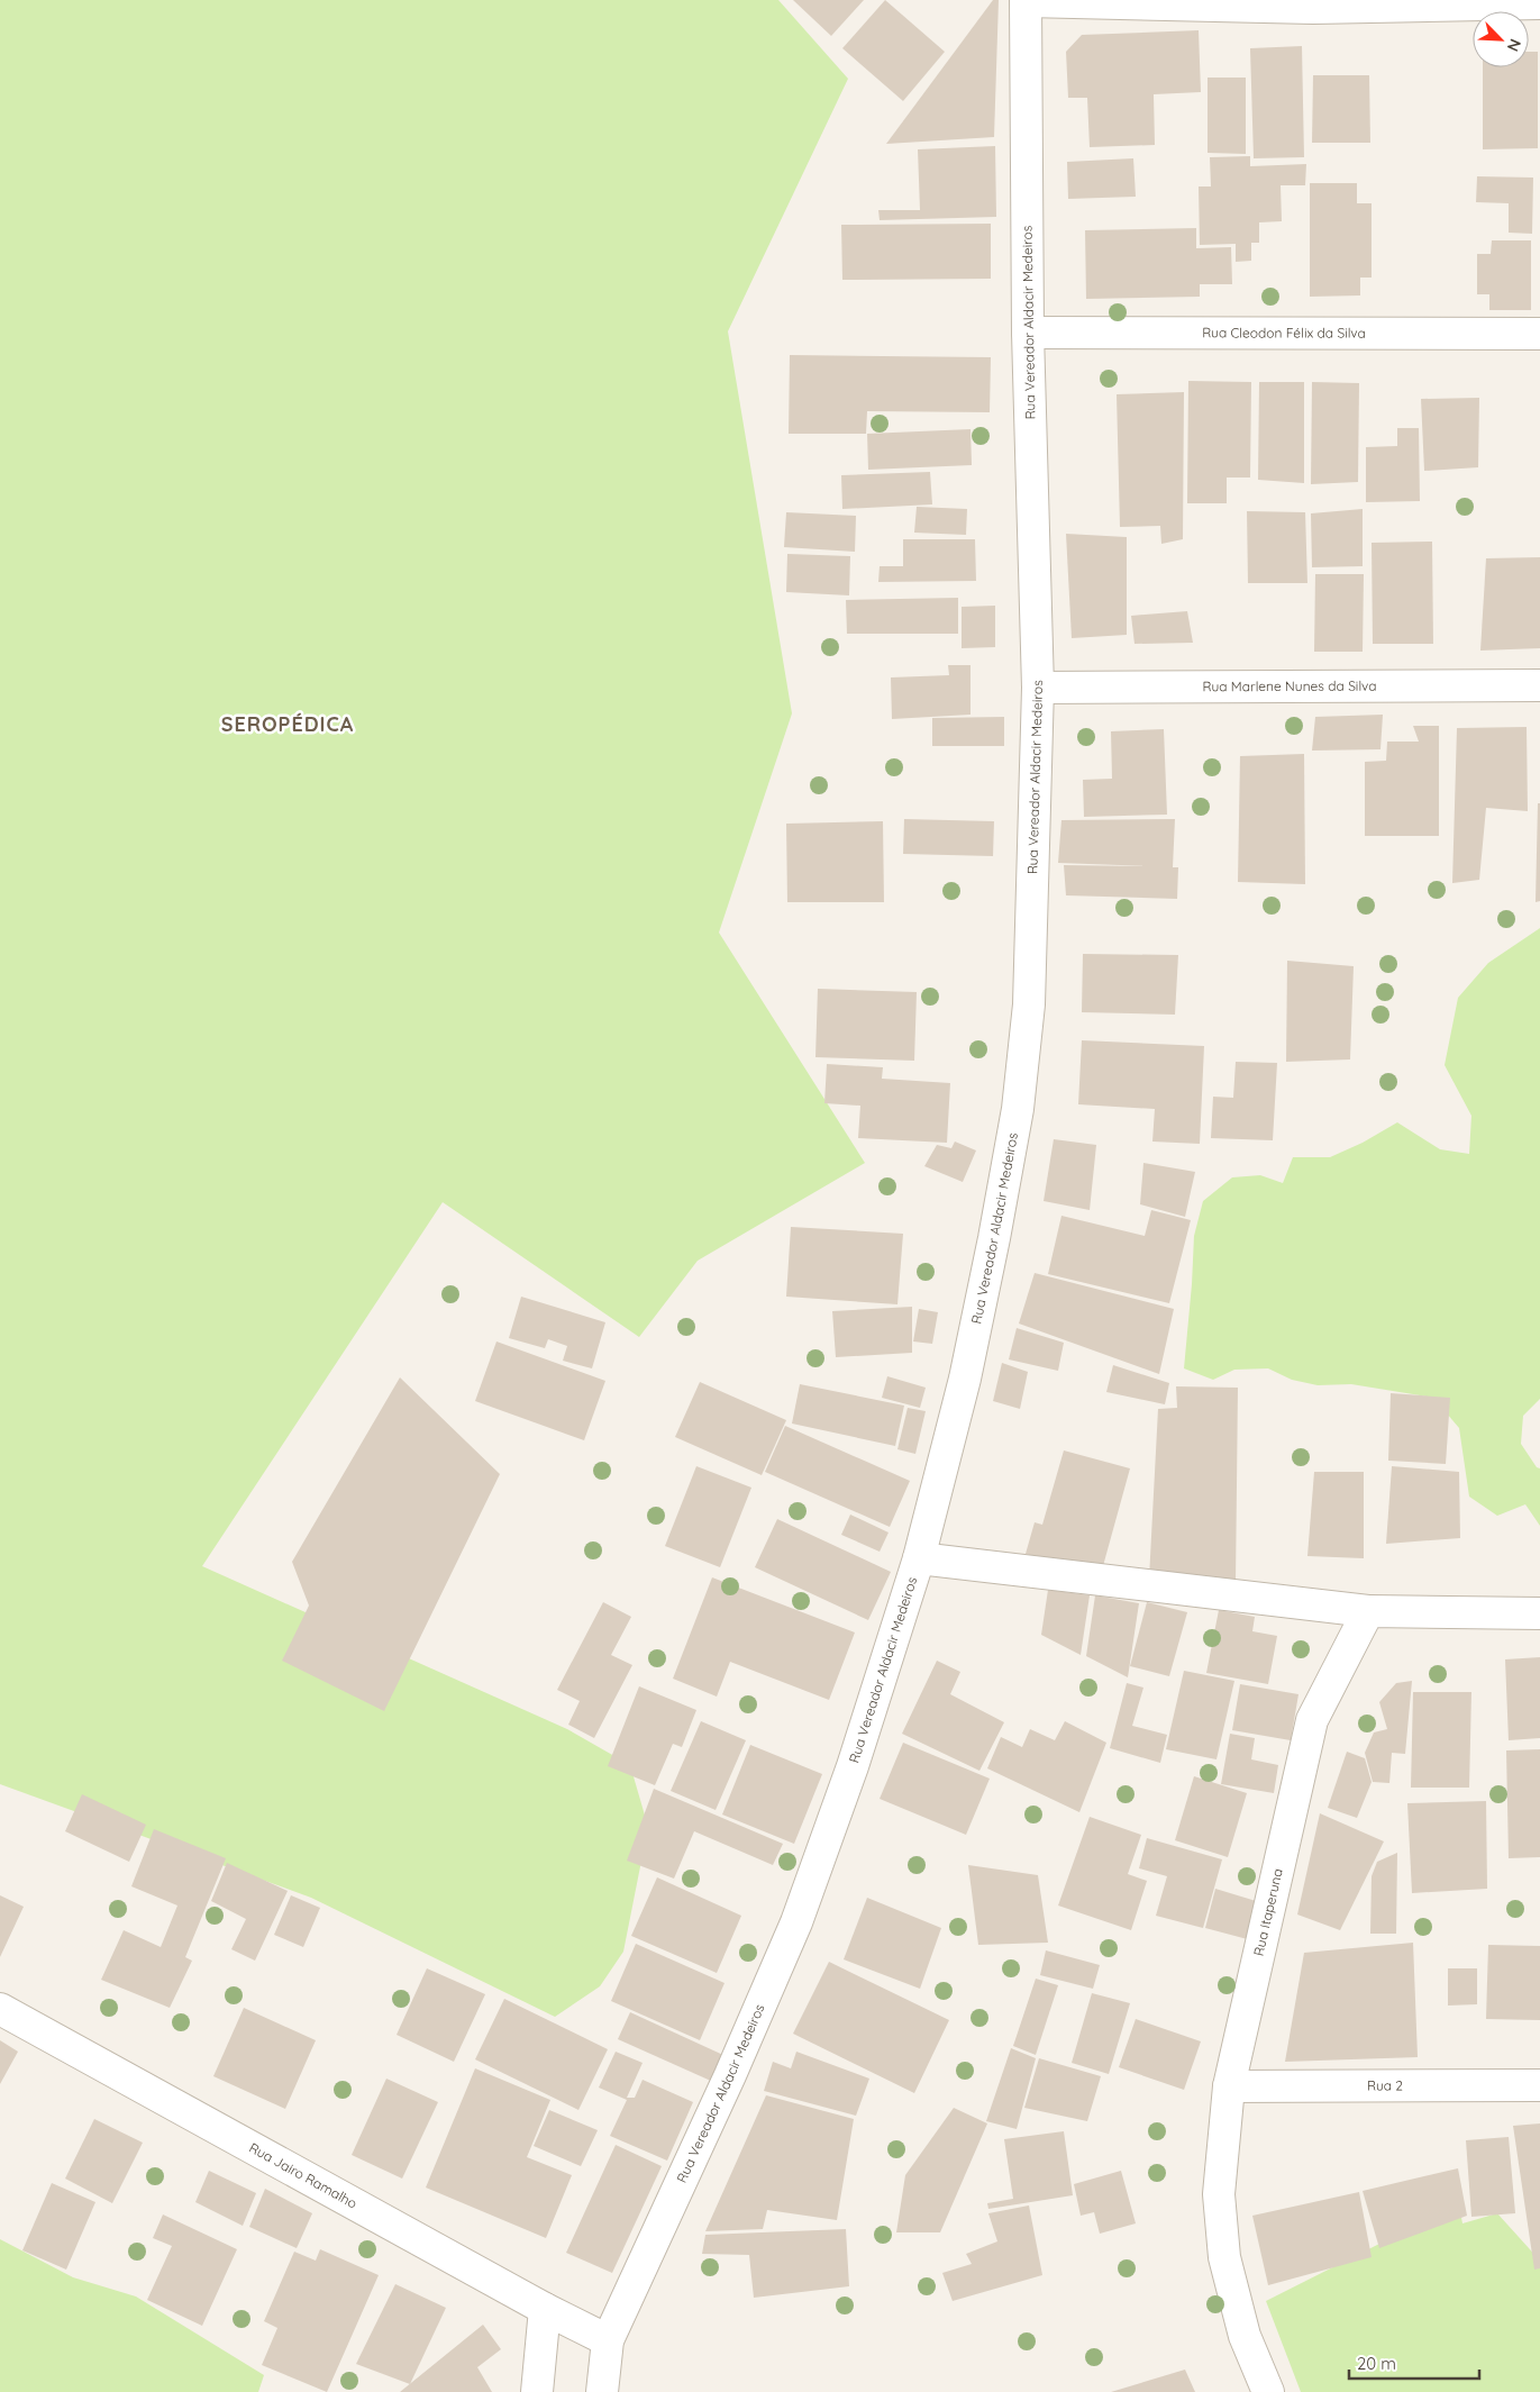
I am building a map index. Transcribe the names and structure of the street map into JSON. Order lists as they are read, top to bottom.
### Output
{
  "streets": {
    "street": [
      "Rua Vereador Aldacir Medeiros",
      "Rua Cleodon Félix da Silva",
      "Rua Marlene Nunes da Silva",
      "Rua Itaperuna",
      "Rua 2",
      "Rua Jairo Ramalho"
    ]
  },
  "crossings": [
    ["Rua Vereador Aldacir Medeiros", "Rua Cleodon Félix da Silva"],
    ["Rua Vereador Aldacir Medeiros", "Rua Marlene Nunes da Silva"],
    ["Rua Vereador Aldacir Medeiros", "Rua Jairo Ramalho"],
    ["Rua Itaperuna", "Rua 2"]
  ],
  "districts": ["SEROPÉDICA"],
  "scale_bar": "20 m",
  "north": "bottom right"
}
